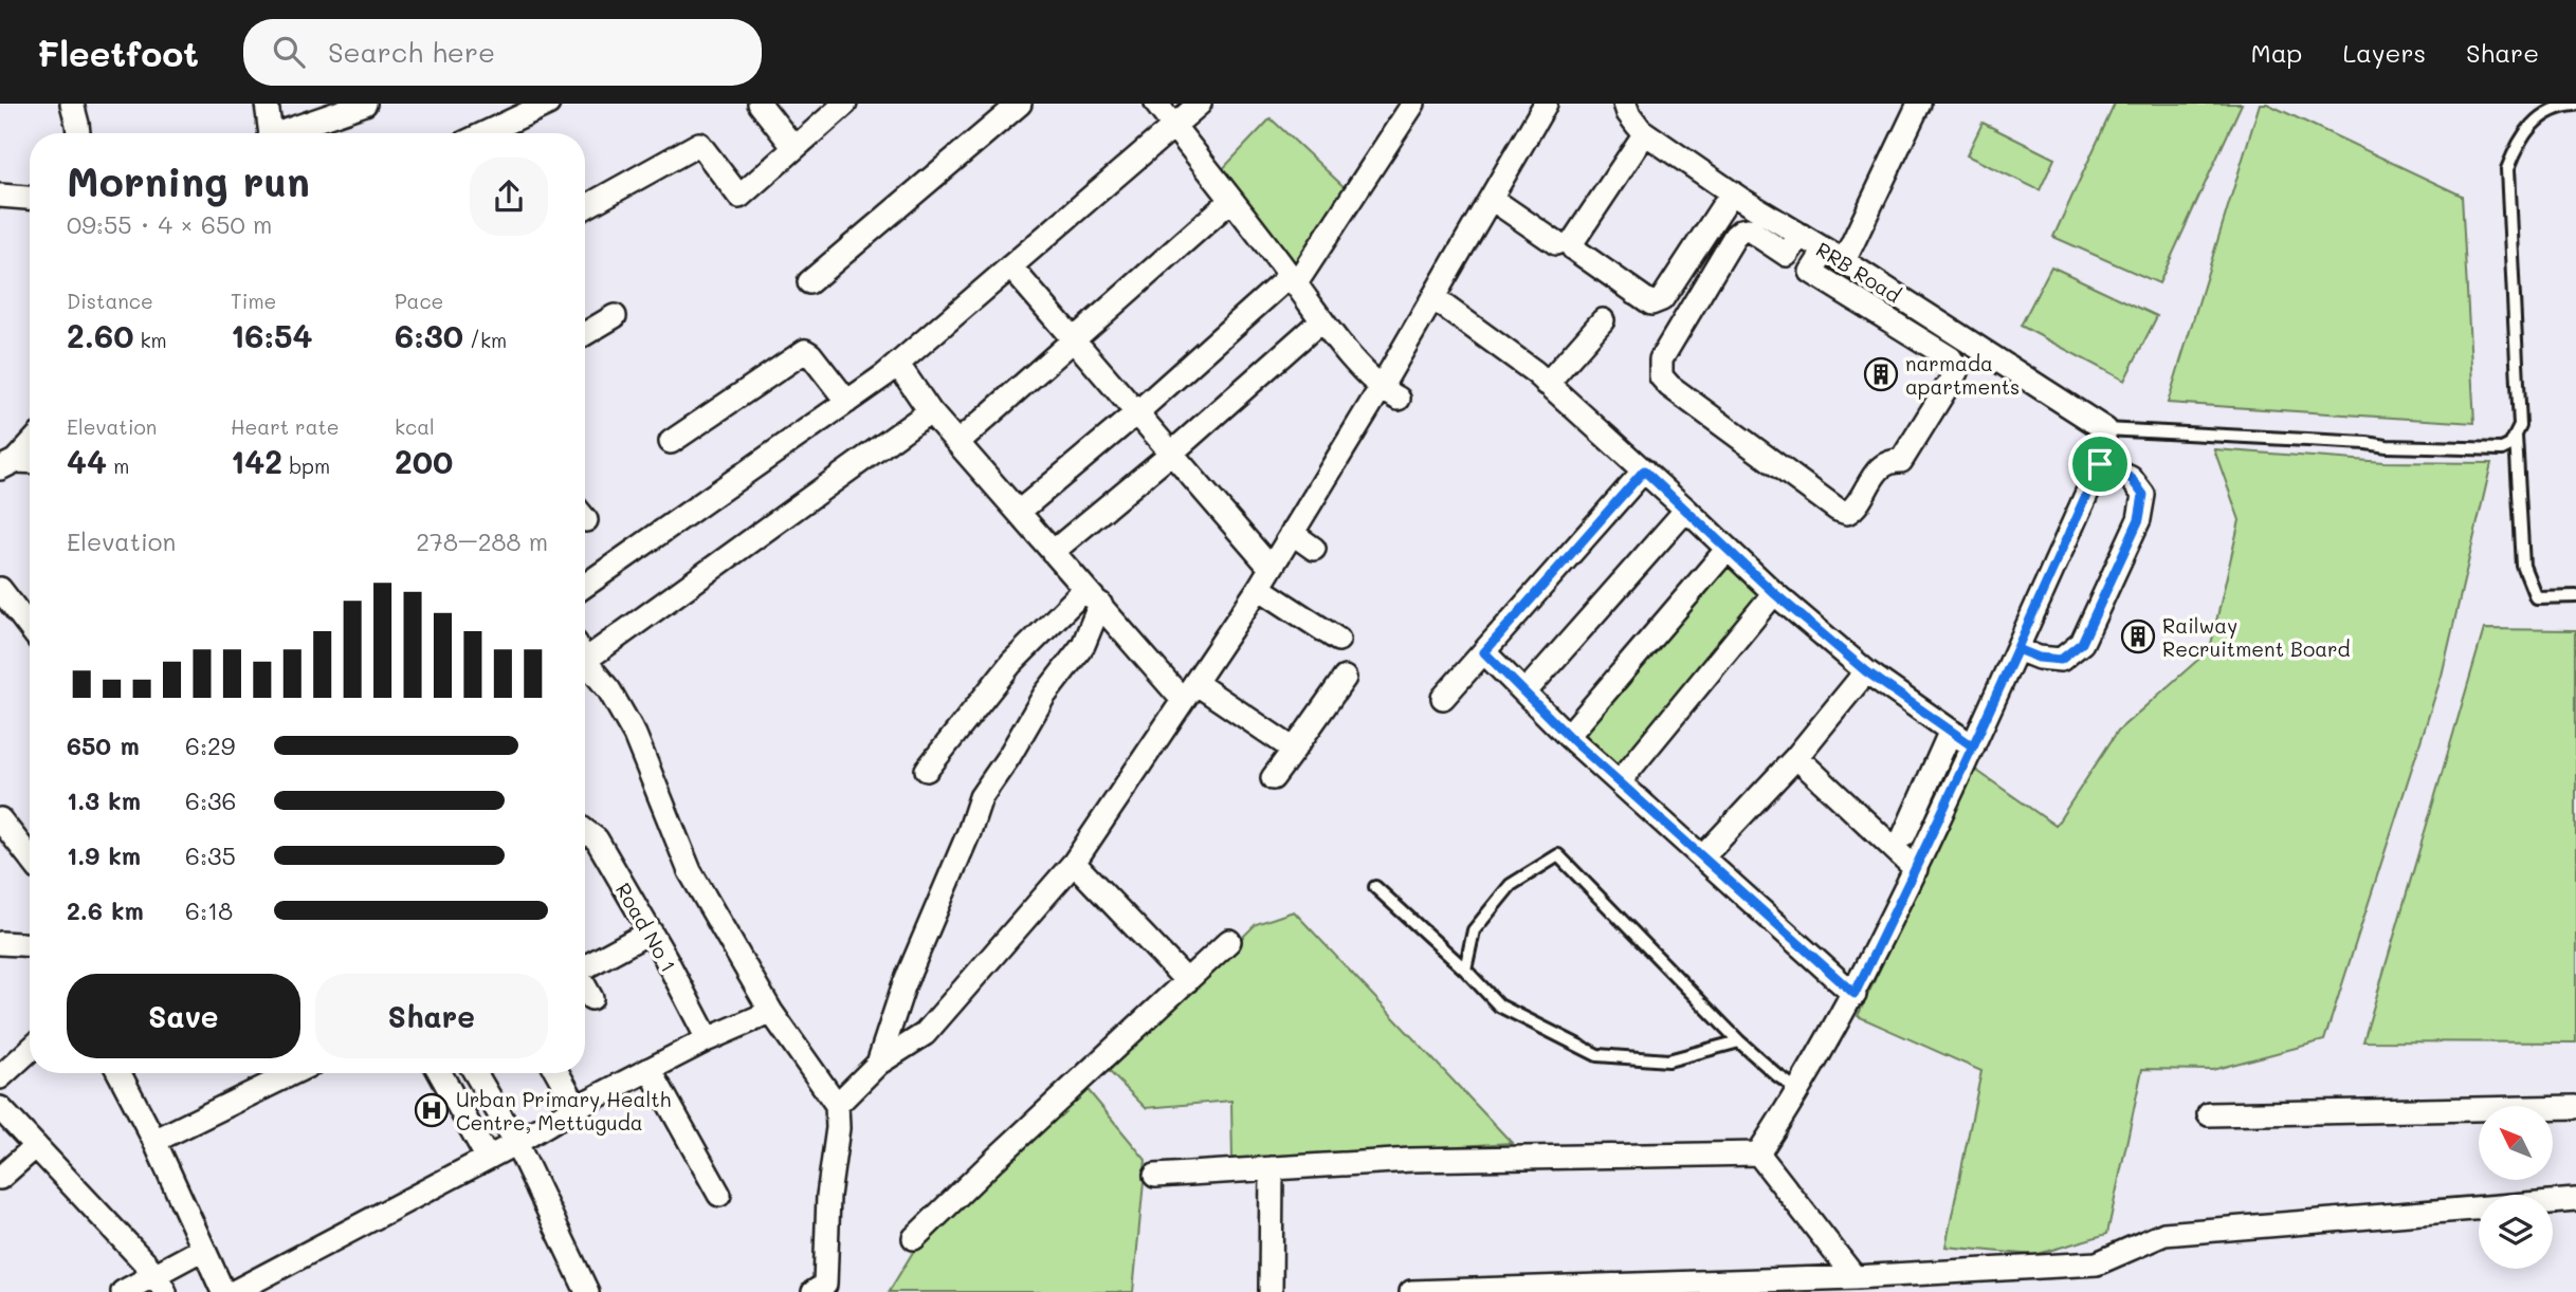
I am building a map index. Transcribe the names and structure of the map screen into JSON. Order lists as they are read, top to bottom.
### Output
{
  "streets": {
    "street": ["RRB Road", "Road No 1"]
  },
  "places": {
    "building": ["narmada apartments", "Railway Recruitment Board"],
    "hospital": ["Urban Primary Health Centre, Mettuguda"]
  },
  "north": "top left",
  "page": {
    "header": "Fleetfoot",
    "search": "Search here",
    "nav": ["Map", "Layers", "Share"],
    "heading": ["Morning run", "09:55 · 4 × 650 m"],
    "stats": [
      ["Distance", "2.60 km"],
      ["Time", "16:54"],
      ["Pace", "6:30 /km"],
      ["Elevation", "44 m"],
      ["Heart rate", "142 bpm"],
      ["kcal", "200"]
    ],
    "chart": ["Elevation", "278–288 m"],
    "list": [
      {
        "name": "650 m",
        "note": "6:29"
      },
      {
        "name": "1.3 km",
        "note": "6:36"
      },
      {
        "name": "1.9 km",
        "note": "6:35"
      },
      {
        "name": "2.6 km",
        "note": "6:18"
      }
    ],
    "buttons": ["Save", "Share"]
  }
}
